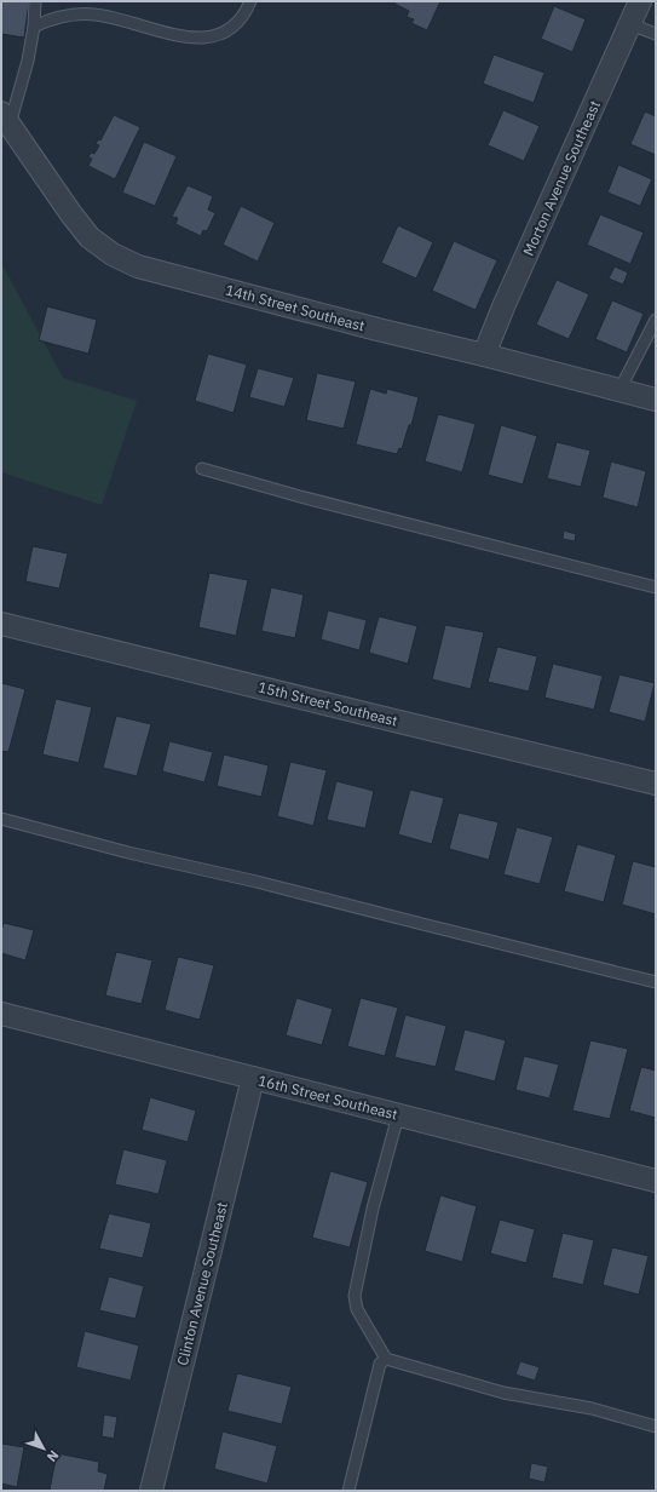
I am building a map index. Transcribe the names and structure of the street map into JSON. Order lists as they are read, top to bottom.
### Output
{
  "streets": {
    "street": [
      "Morton Avenue Southeast",
      "14th Street Southeast",
      "15th Street Southeast",
      "16th Street Southeast",
      "Clinton Avenue Southeast"
    ]
  },
  "crossings": [
    ["Morton Avenue Southeast", "14th Street Southeast"],
    ["16th Street Southeast", "Clinton Avenue Southeast"]
  ],
  "north": "bottom right"
}
